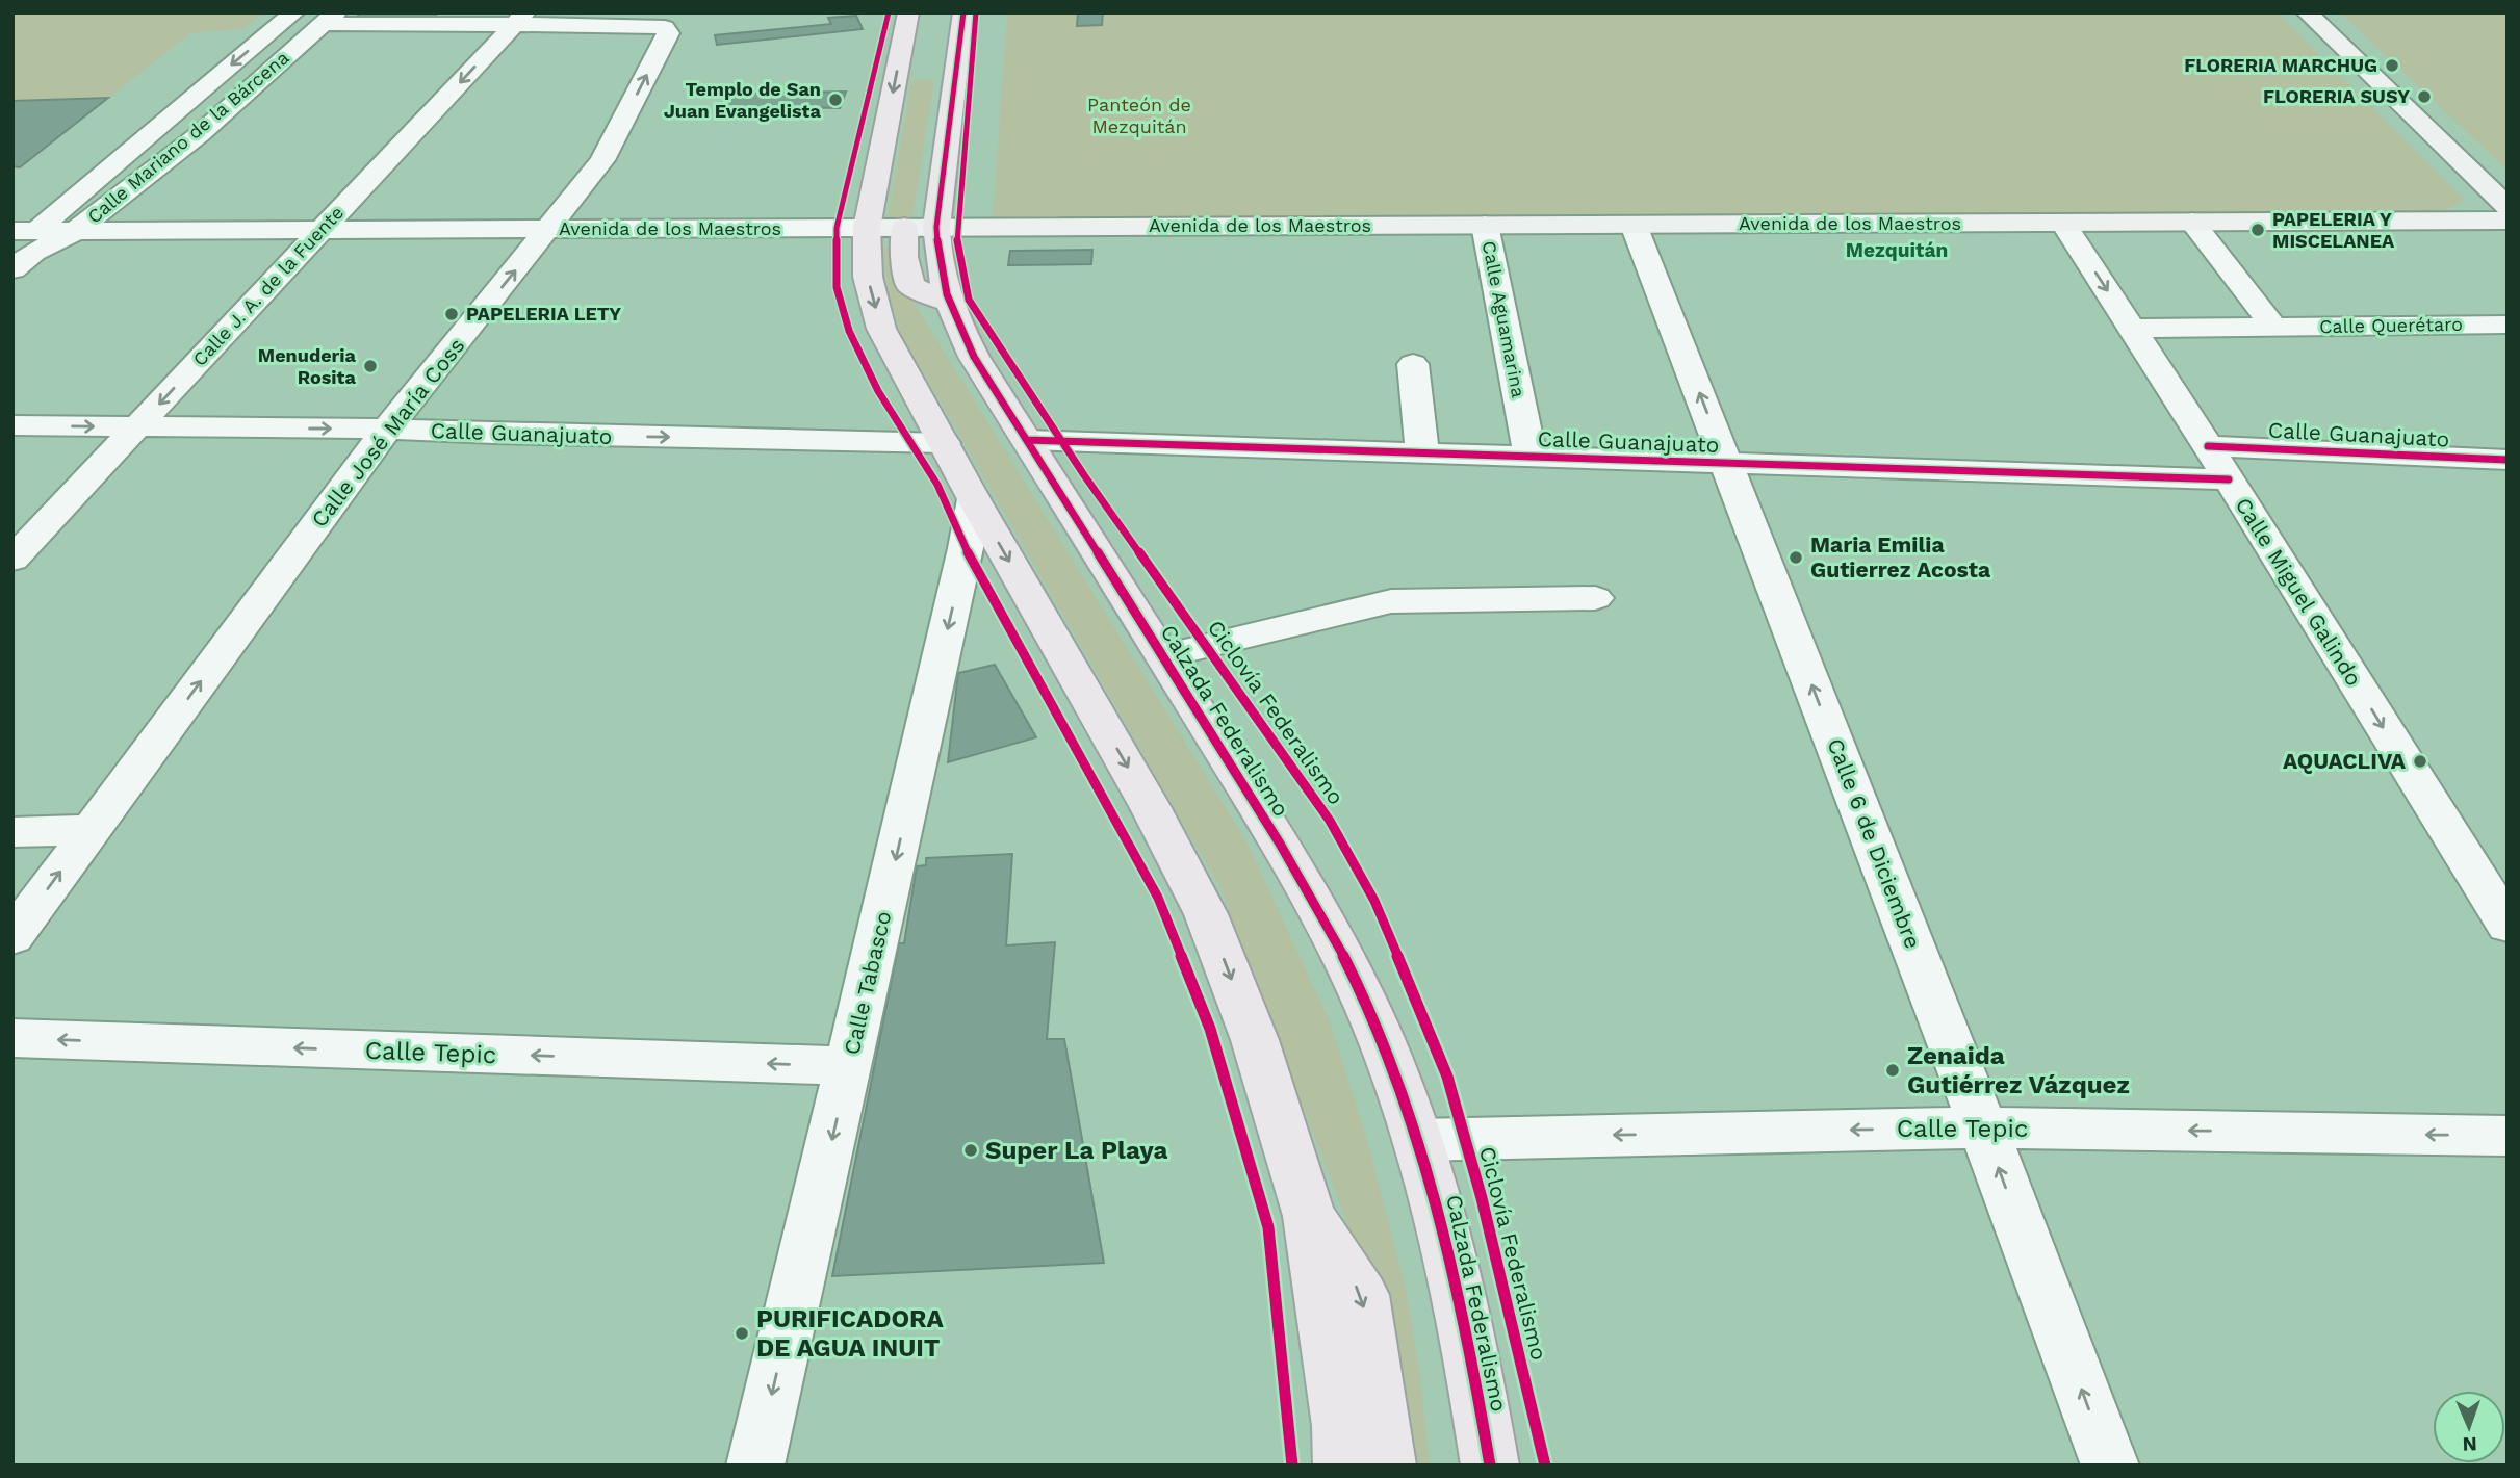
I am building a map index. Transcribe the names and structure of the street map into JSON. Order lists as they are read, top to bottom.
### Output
{
  "streets": {
    "main road": ["Calzada Federalismo"],
    "street": [
      "Calle Mariano de la Bárcena",
      "Avenida de los Maestros",
      "Calle J. A. de la Fuente",
      "Calle Aguamarina",
      "Calle Querétaro",
      "Calle José María Coss",
      "Calle Guanajuato",
      "Calle Miguel Galindo",
      "Calle 6 de Diciembre",
      "Calle Tabasco",
      "Calle Tepic"
    ],
    "cycle path": ["Ciclovía Federalismo"]
  },
  "crossings": [
    ["Calle Mariano de la Bárcena", "Avenida de los Maestros"],
    ["Avenida de los Maestros", "Calle J. A. de la Fuente"],
    ["Avenida de los Maestros", "Calle Aguamarina"],
    ["Avenida de los Maestros", "Calle José María Coss"],
    ["Avenida de los Maestros", "Calle Miguel Galindo"],
    ["Avenida de los Maestros", "Calzada Federalismo"],
    ["Avenida de los Maestros", "Calle 6 de Diciembre"],
    ["Calle J. A. de la Fuente", "Calle José María Coss"],
    ["Calle J. A. de la Fuente", "Calle Guanajuato"],
    ["Calle Aguamarina", "Calle Guanajuato"],
    ["Calle Querétaro", "Calle Miguel Galindo"],
    ["Calle José María Coss", "Calle Guanajuato"],
    ["Calle Guanajuato", "Calle Miguel Galindo"],
    ["Calle Guanajuato", "Calzada Federalismo"],
    ["Calle Guanajuato", "Calle 6 de Diciembre"],
    ["Calzada Federalismo", "Calle Tabasco"],
    ["Calzada Federalismo", "Calle Tepic"],
    ["Calle 6 de Diciembre", "Calle Tepic"],
    ["Calle Tabasco", "Calle Tepic"]
  ],
  "one_way": [
    "Calle J. A. de la Fuente",
    "Calle José María Coss",
    "Calle Guanajuato",
    "Calle Miguel Galindo",
    "Calle 6 de Diciembre",
    "Calle Tabasco",
    "Calle Tepic"
  ],
  "districts": ["Mezquitán"],
  "parks": ["Panteón de Mezquitán"],
  "places": [
    "FLORERIA MARCHUG",
    "FLORERIA SUSY",
    "Templo de San Juan Evangelista",
    "PAPELERIA Y MISCELANEA",
    "PAPELERIA LETY",
    "Menuderia Rosita",
    "Maria Emilia Gutierrez Acosta",
    "AQUACLIVA",
    "Zenaida Gutiérrez Vázquez",
    "Super La Playa",
    "PURIFICADORA DE AGUA INUIT"
  ],
  "north": "bottom"
}
